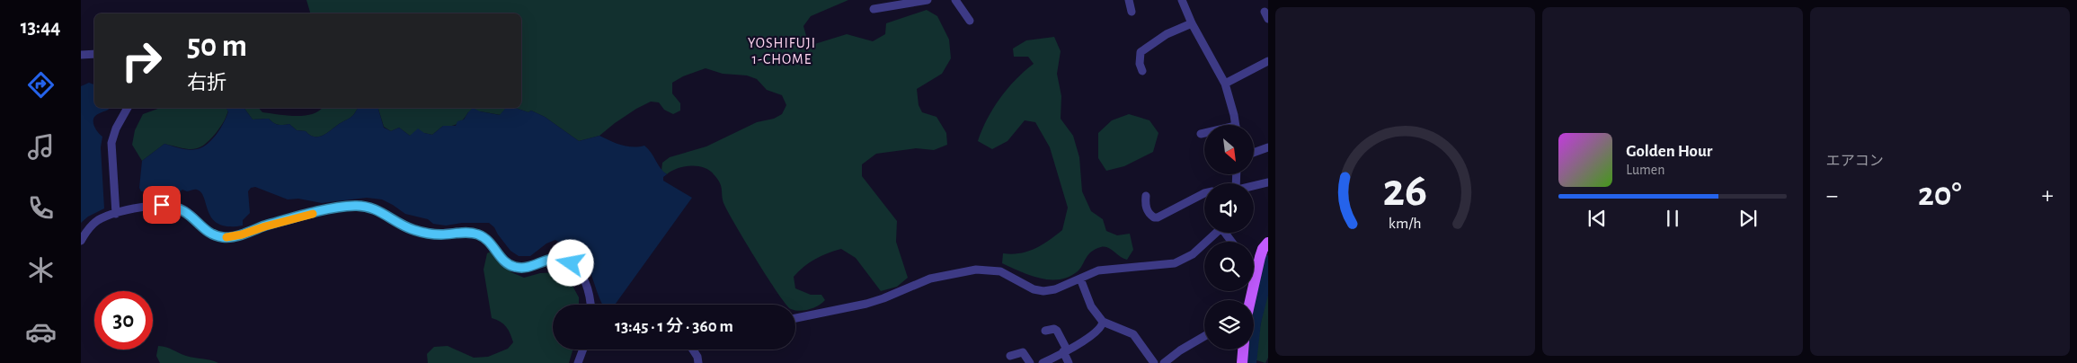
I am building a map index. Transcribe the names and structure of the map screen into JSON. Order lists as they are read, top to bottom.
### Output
{
  "districts": ["YOSHIFUJI 1-CHOME"],
  "north": "bottom right",
  "page": {
    "tabs": "13:44",
    "tile": "エアコン",
    "turn": ["50 m", "右折"],
    "song": ["Golden Hour", "Lumen"],
    "heat": ["−", "20°", "+"],
    "limit": "30",
    "trip": "13:45 · 1 分 · 360 m",
    "gauge": ["26", "km/h"]
  }
}
